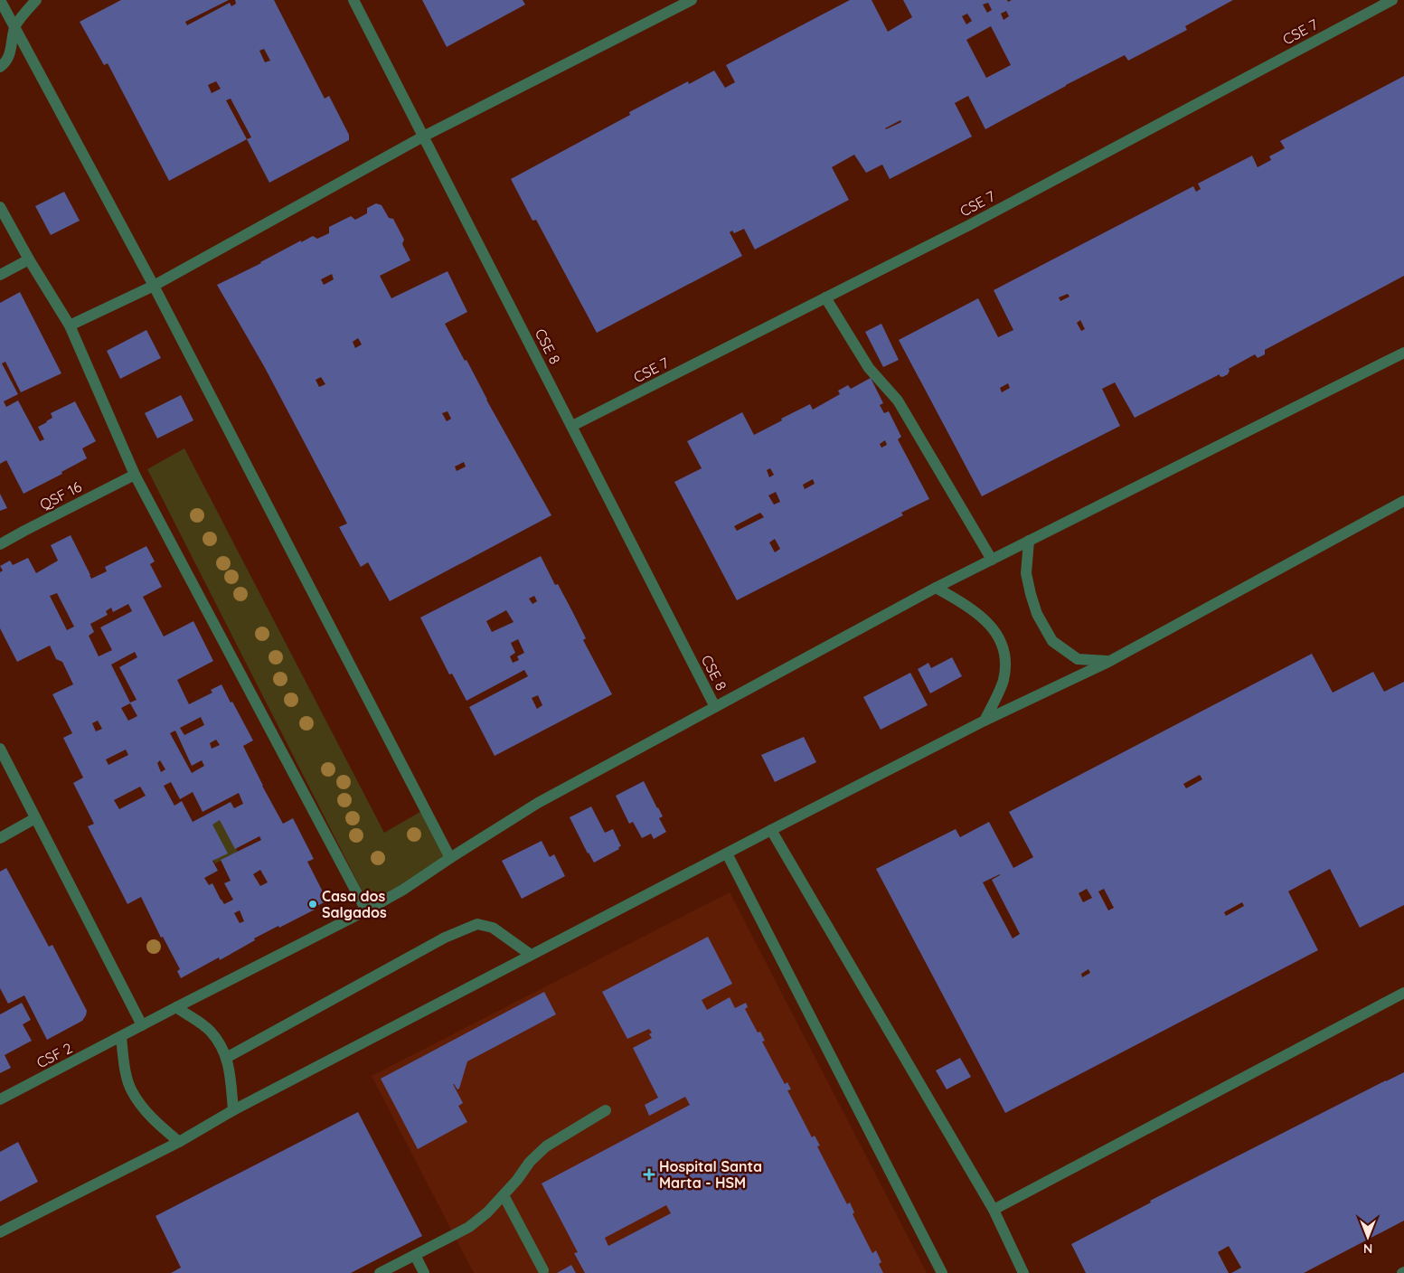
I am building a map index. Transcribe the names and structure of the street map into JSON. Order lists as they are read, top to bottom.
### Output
{
  "streets": {
    "street": [
      "CSE 7",
      "CSE 8",
      "QSF 16",
      "CSF 2"
    ]
  },
  "crossings": [
    ["CSE 7", "CSE 8"]
  ],
  "places": {
    "other": ["Casa dos Salgados"],
    "health": ["Hospital Santa Marta - HSM"]
  },
  "north": "bottom"
}
